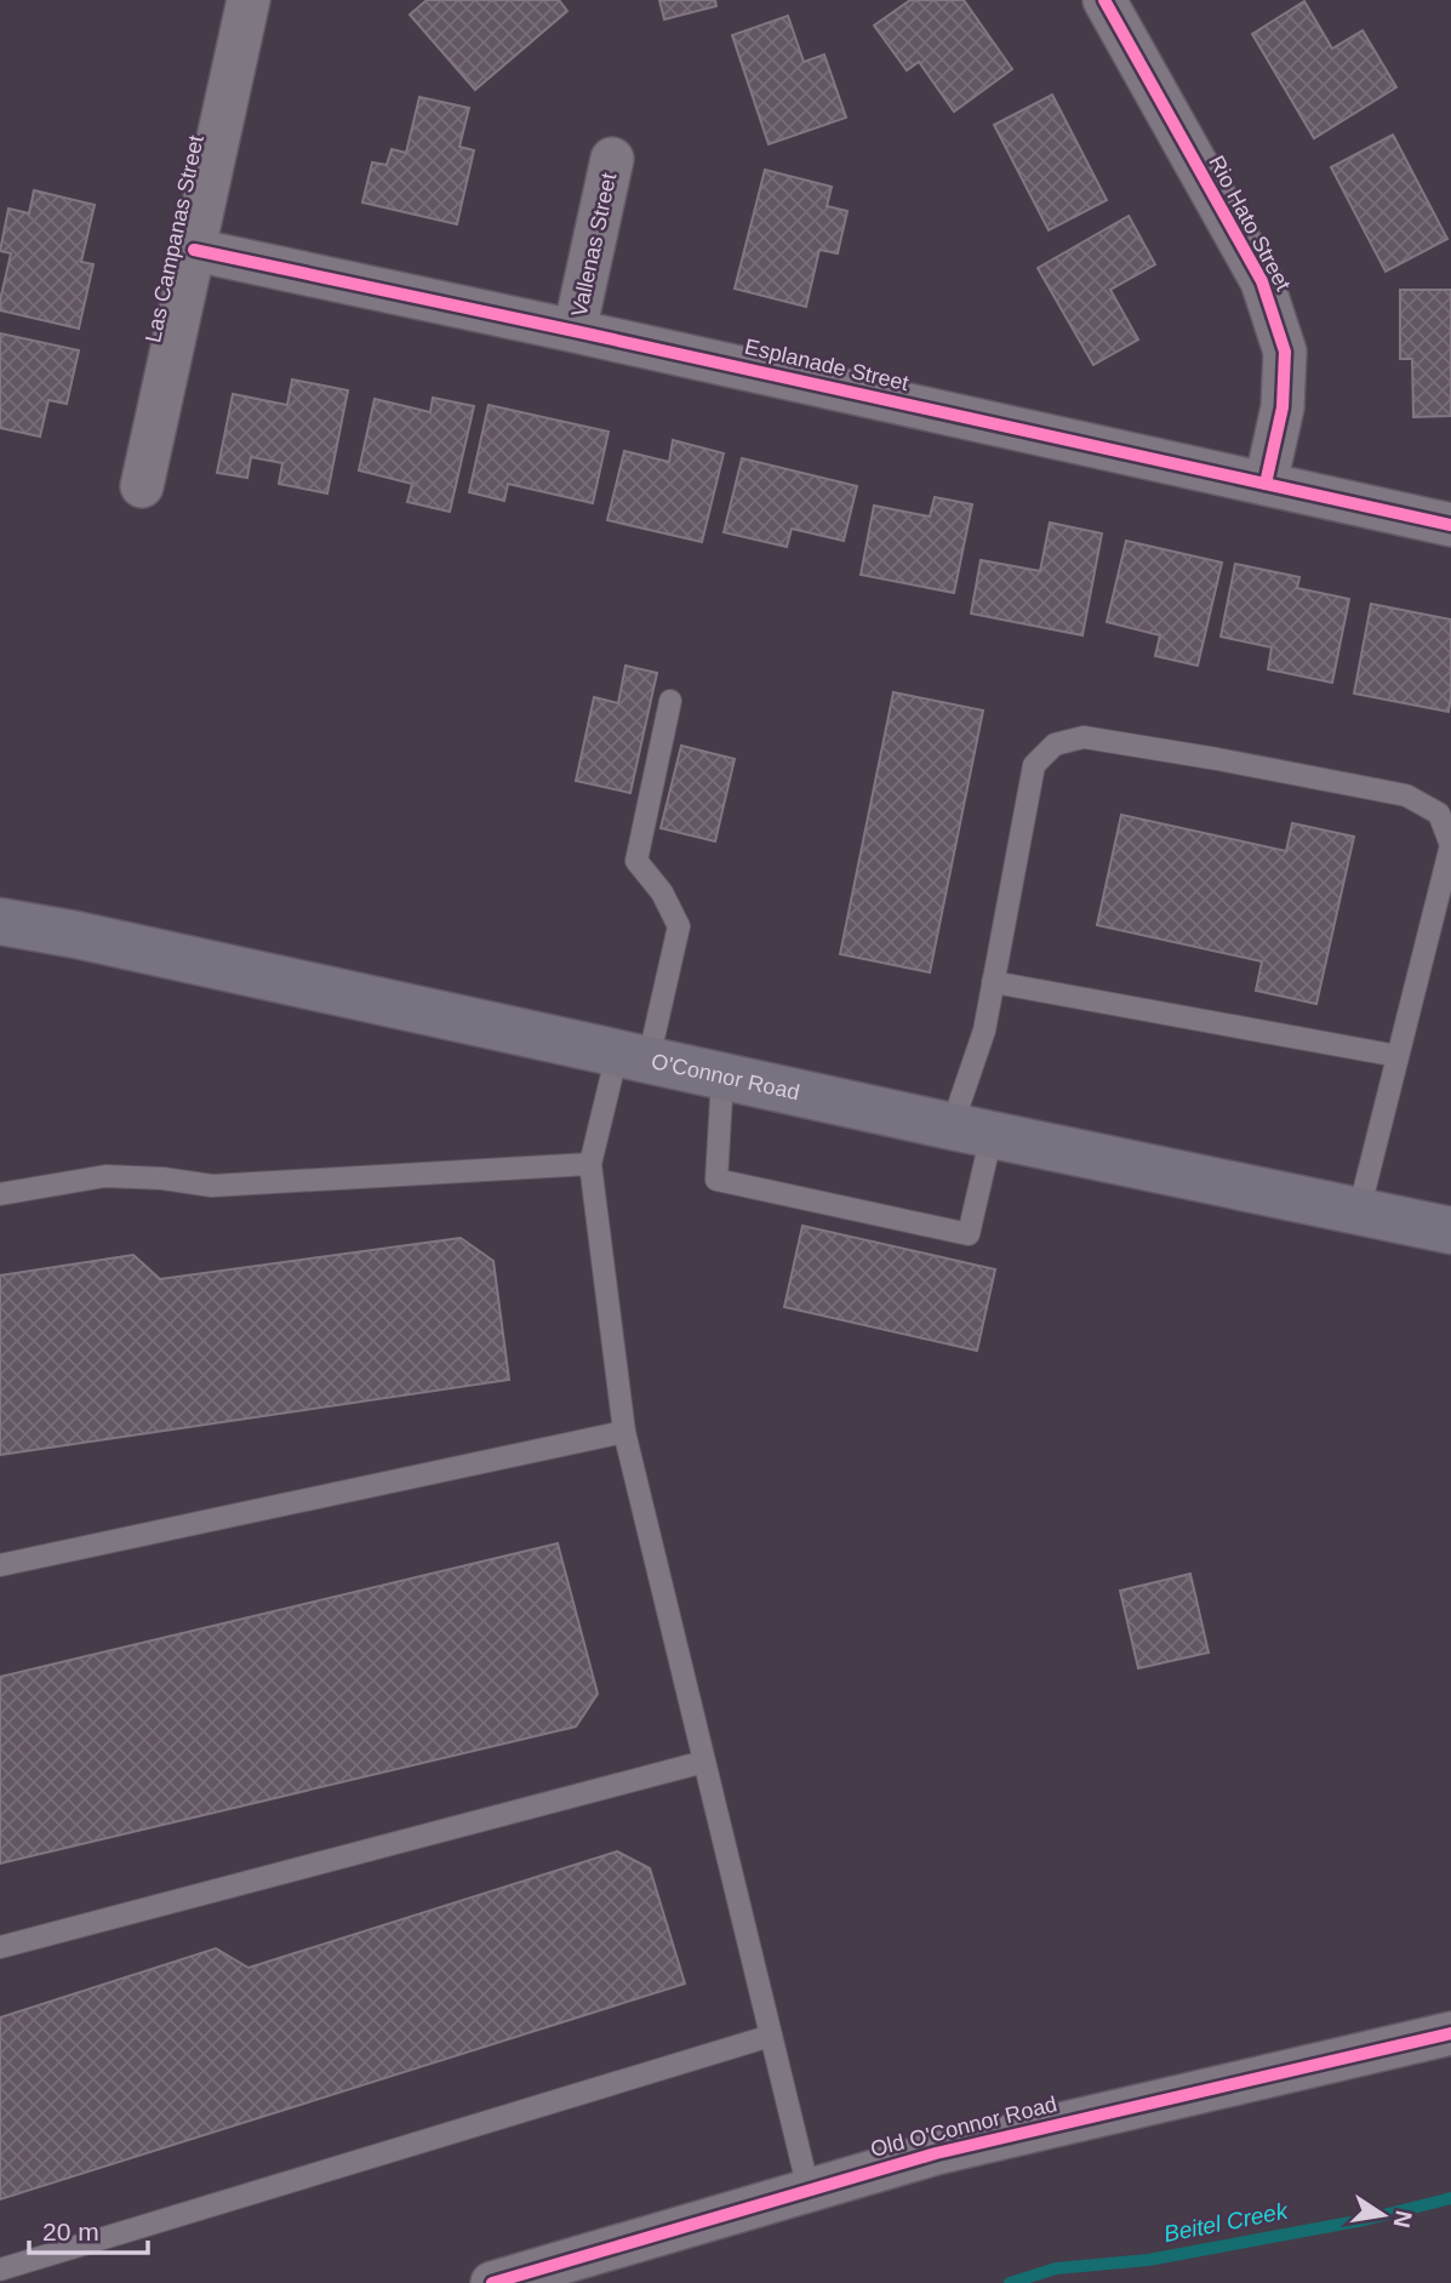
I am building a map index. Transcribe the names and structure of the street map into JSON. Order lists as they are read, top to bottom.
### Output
{
  "streets": {
    "main road": ["O'Connor Road"],
    "street": [
      "Rio Hato Street",
      "Las Campanas Street",
      "Vallenas Street",
      "Esplanade Street",
      "Old O'Connor Road"
    ]
  },
  "crossings": [
    ["Rio Hato Street", "Esplanade Street"],
    ["Las Campanas Street", "Esplanade Street"],
    ["Vallenas Street", "Esplanade Street"]
  ],
  "water": ["Beitel Creek"],
  "scale_bar": "20 m",
  "north": "right"
}
